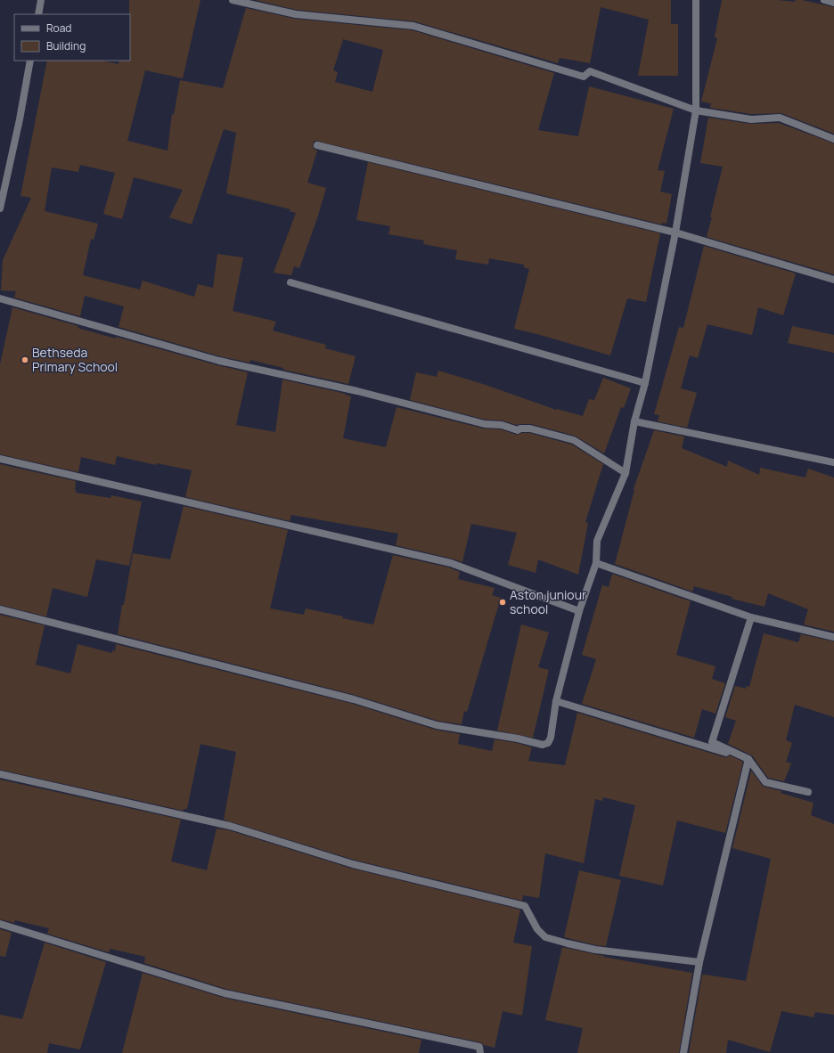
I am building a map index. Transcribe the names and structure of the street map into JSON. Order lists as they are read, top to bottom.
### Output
{
  "places": ["Bethseda Primary School", "Aston juniour school"],
  "legend": ["Road", "Building"]
}
